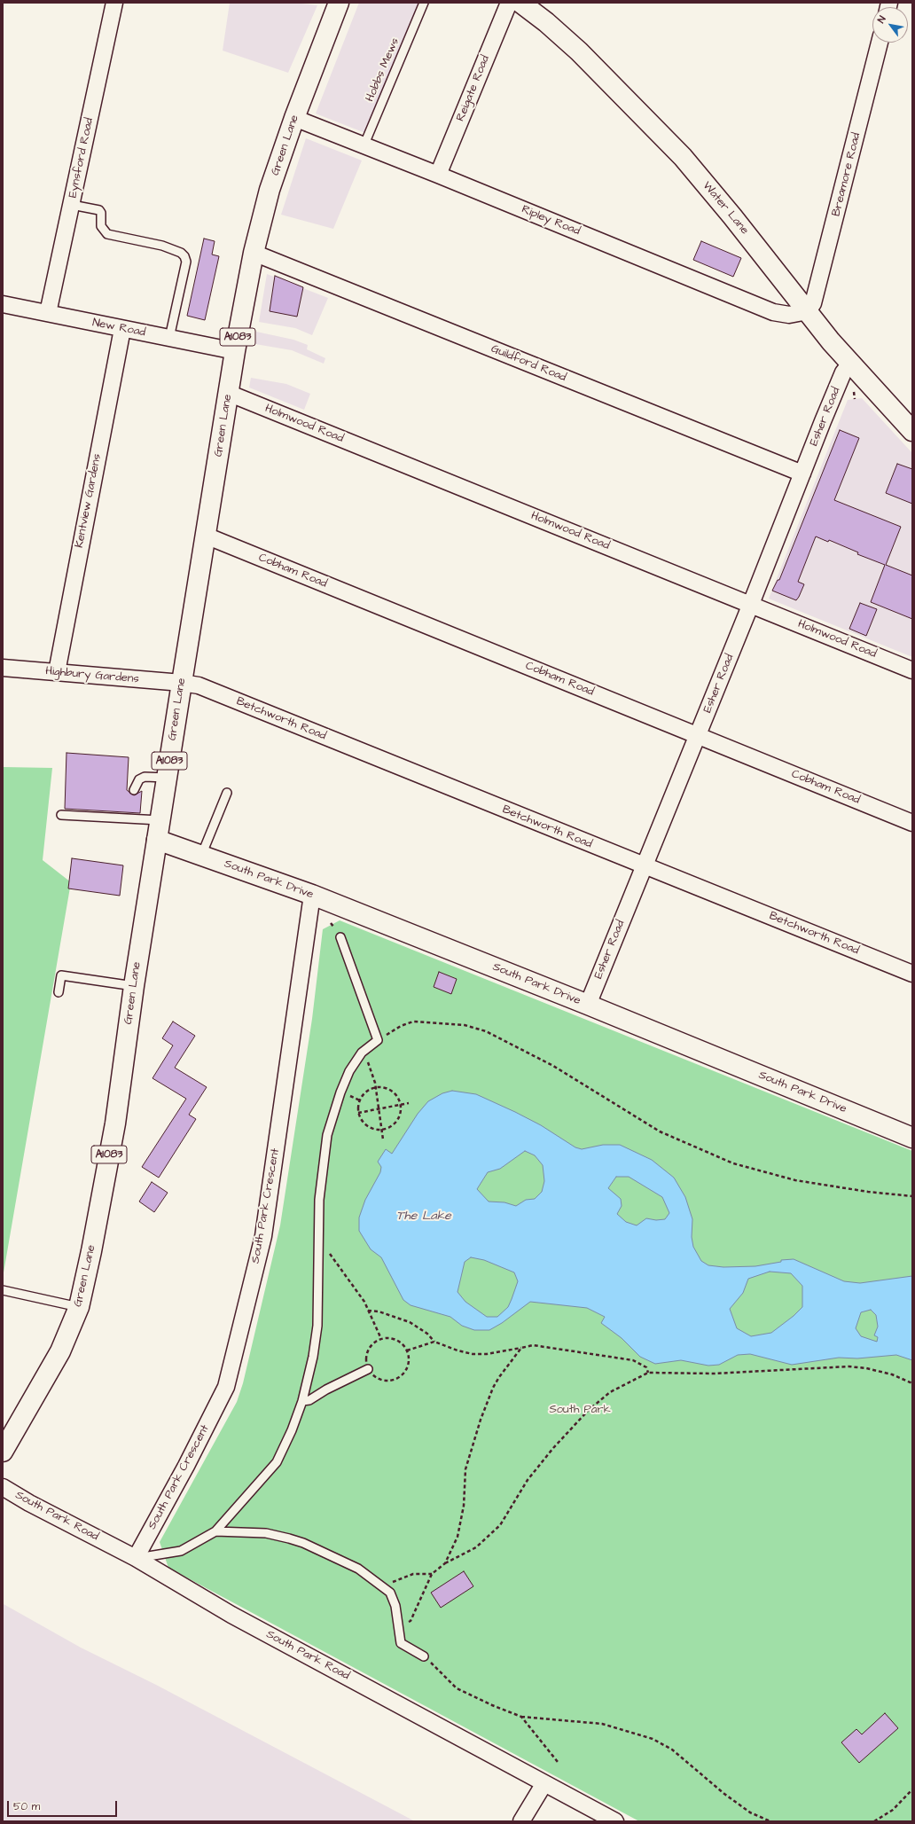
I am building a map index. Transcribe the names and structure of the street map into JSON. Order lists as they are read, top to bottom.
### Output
{
  "streets": {
    "main road": [
      "Green Lane",
      "Water Lane",
      "A1083",
      "South Park Drive"
    ],
    "street": [
      "Reigate Road",
      "Eynsford Road",
      "Breamore Road",
      "Ripley Road",
      "New Road",
      "Guildford Road",
      "Esher Road",
      "Holmwood Road",
      "Kentview Gardens",
      "Cobham Road",
      "Highbury Gardens",
      "Betchworth Road",
      "South Park Crescent",
      "South Park Road"
    ],
    "lane": ["Hobbs Mews"]
  },
  "crossings": [
    ["Hobbs Mews", "Ripley Road"],
    ["Reigate Road", "Ripley Road"],
    ["Green Lane", "Ripley Road"],
    ["Green Lane", "New Road"],
    ["Green Lane", "Guildford Road"],
    ["Green Lane", "Holmwood Road"],
    ["Green Lane", "Cobham Road"],
    ["Green Lane", "Highbury Gardens"],
    ["Green Lane", "Betchworth Road"],
    ["Green Lane", "South Park Drive"],
    ["Eynsford Road", "New Road"],
    ["Breamore Road", "Water Lane"],
    ["Breamore Road", "Ripley Road"],
    ["Water Lane", "Ripley Road"],
    ["Water Lane", "Esher Road"],
    ["New Road", "Kentview Gardens"],
    ["Guildford Road", "Esher Road"],
    ["Esher Road", "Holmwood Road"],
    ["Esher Road", "Cobham Road"],
    ["Esher Road", "Betchworth Road"],
    ["Esher Road", "South Park Drive"],
    ["Kentview Gardens", "Highbury Gardens"],
    ["Highbury Gardens", "Betchworth Road"],
    ["South Park Drive", "South Park Crescent"],
    ["South Park Crescent", "South Park Road"]
  ],
  "water": ["The Lake"],
  "parks": ["South Park"],
  "scale_bar": "50 m",
  "north": "top left"
}
